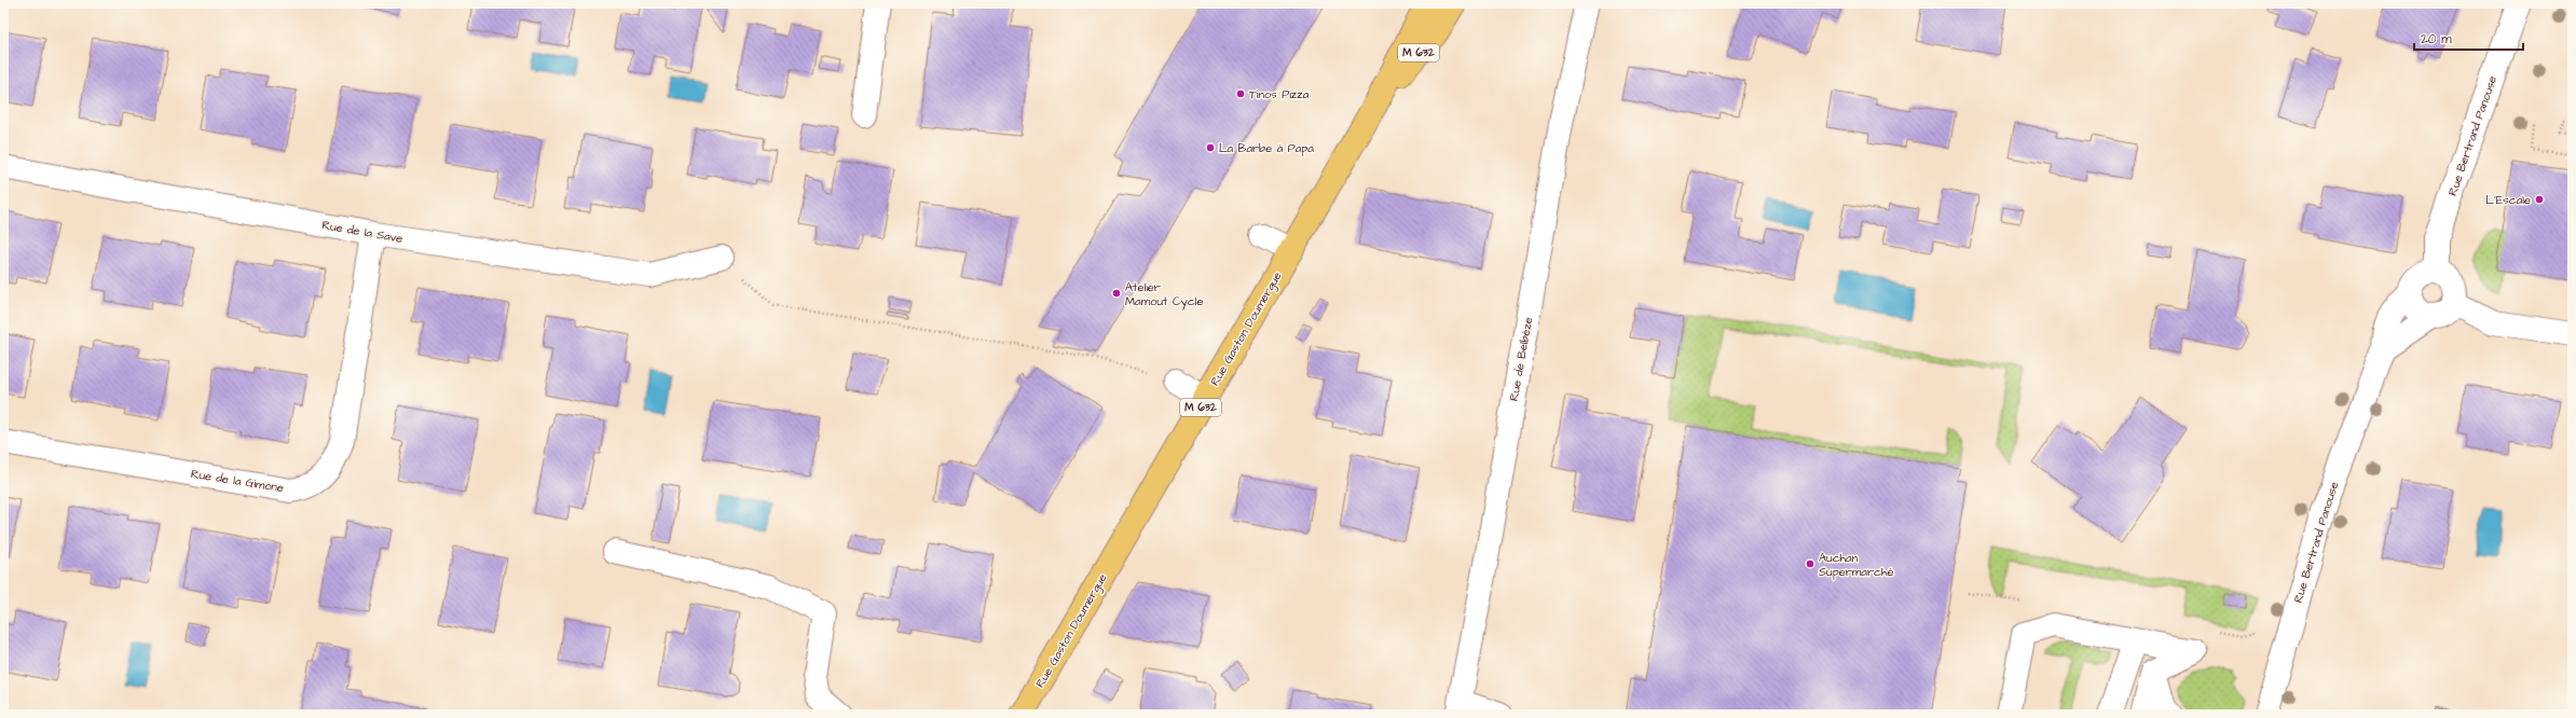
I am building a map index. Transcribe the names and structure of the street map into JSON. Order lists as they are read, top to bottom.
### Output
{
  "streets": {
    "main road": ["M 632", "Rue Gaston Doumergue"],
    "street": [
      "Rue Bertrand Panouse",
      "Rue de la Save",
      "Rue de Belbèze",
      "Rue de la Gimone"
    ]
  },
  "crossings": [
    ["Rue de la Save", "Rue de la Gimone"]
  ],
  "places": [
    "Tinos Pizza",
    "La Barbe à Papa",
    "L'Escale",
    "Atelier Mamout Cycle",
    "Auchan Supermarché"
  ],
  "scale_bar": "20 m"
}
